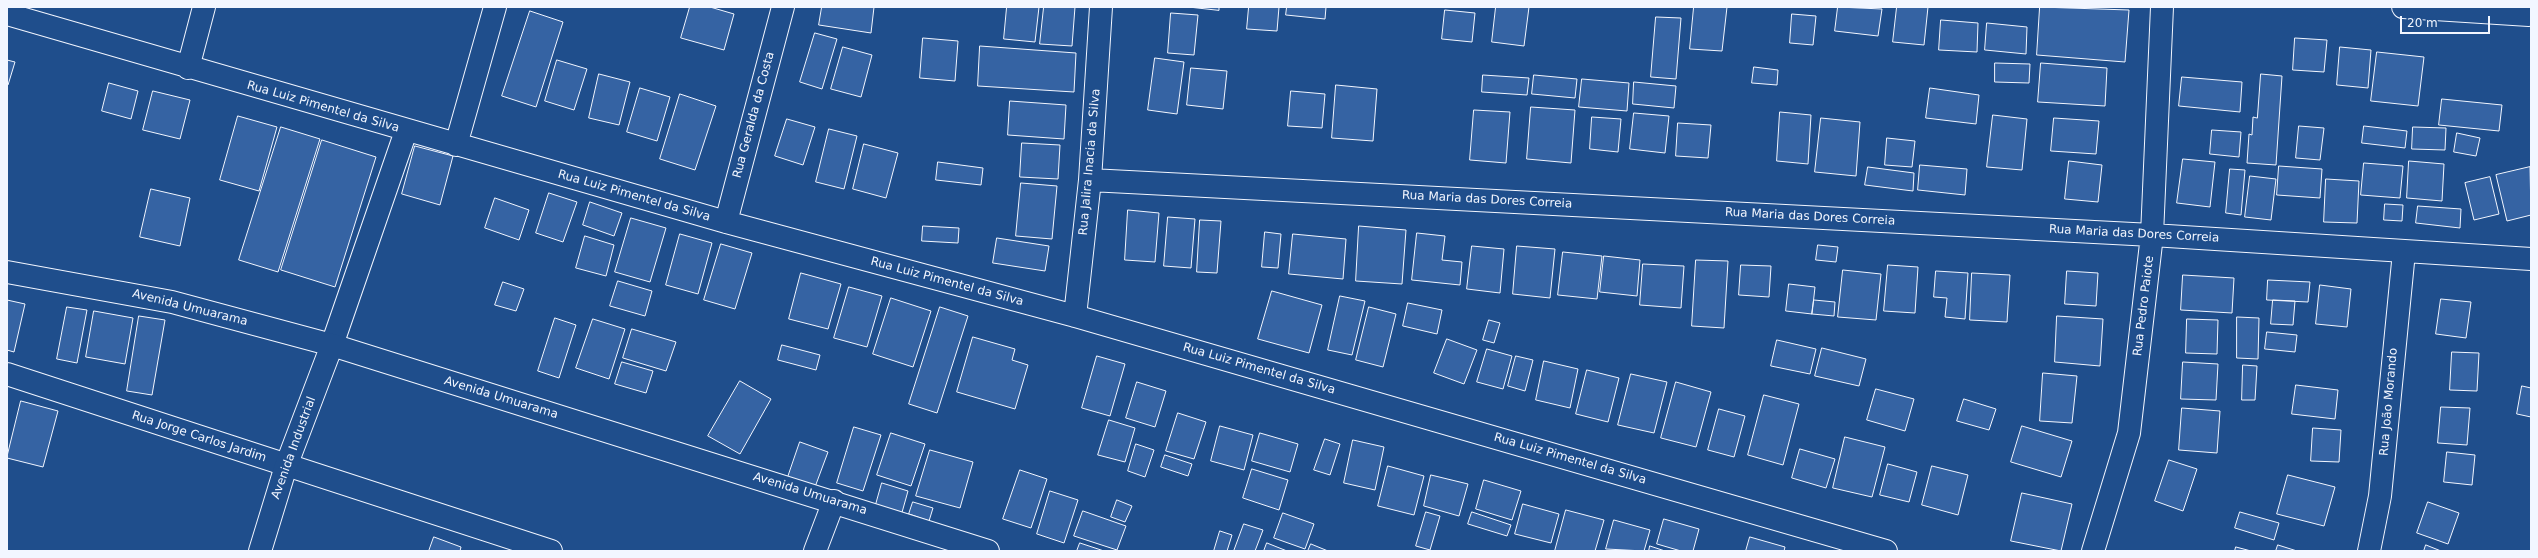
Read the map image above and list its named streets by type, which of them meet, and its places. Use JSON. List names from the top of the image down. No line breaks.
{"streets":{"street":["Rua Luiz Pimentel da Silva","Rua Geralda da Costa","Rua Jalira Inacia da Silva","Rua Maria das Dores Correia","Rua Pedro Paiote","Avenida Umuarama","Rua João Morando","Rua Jorge Carlos Jardim","Avenida Industrial"]},"crossings":[["Rua Luiz Pimentel da Silva","Rua Geralda da Costa"],["Rua Luiz Pimentel da Silva","Rua Jalira Inacia da Silva"],["Rua Luiz Pimentel da Silva","Avenida Industrial"],["Rua Jalira Inacia da Silva","Rua Maria das Dores Correia"],["Rua Maria das Dores Correia","Rua Pedro Paiote"],["Rua Maria das Dores Correia","Rua João Morando"],["Avenida Umuarama","Avenida Industrial"],["Rua Jorge Carlos Jardim","Avenida Industrial"]],"scale_bar":"20 m"}
